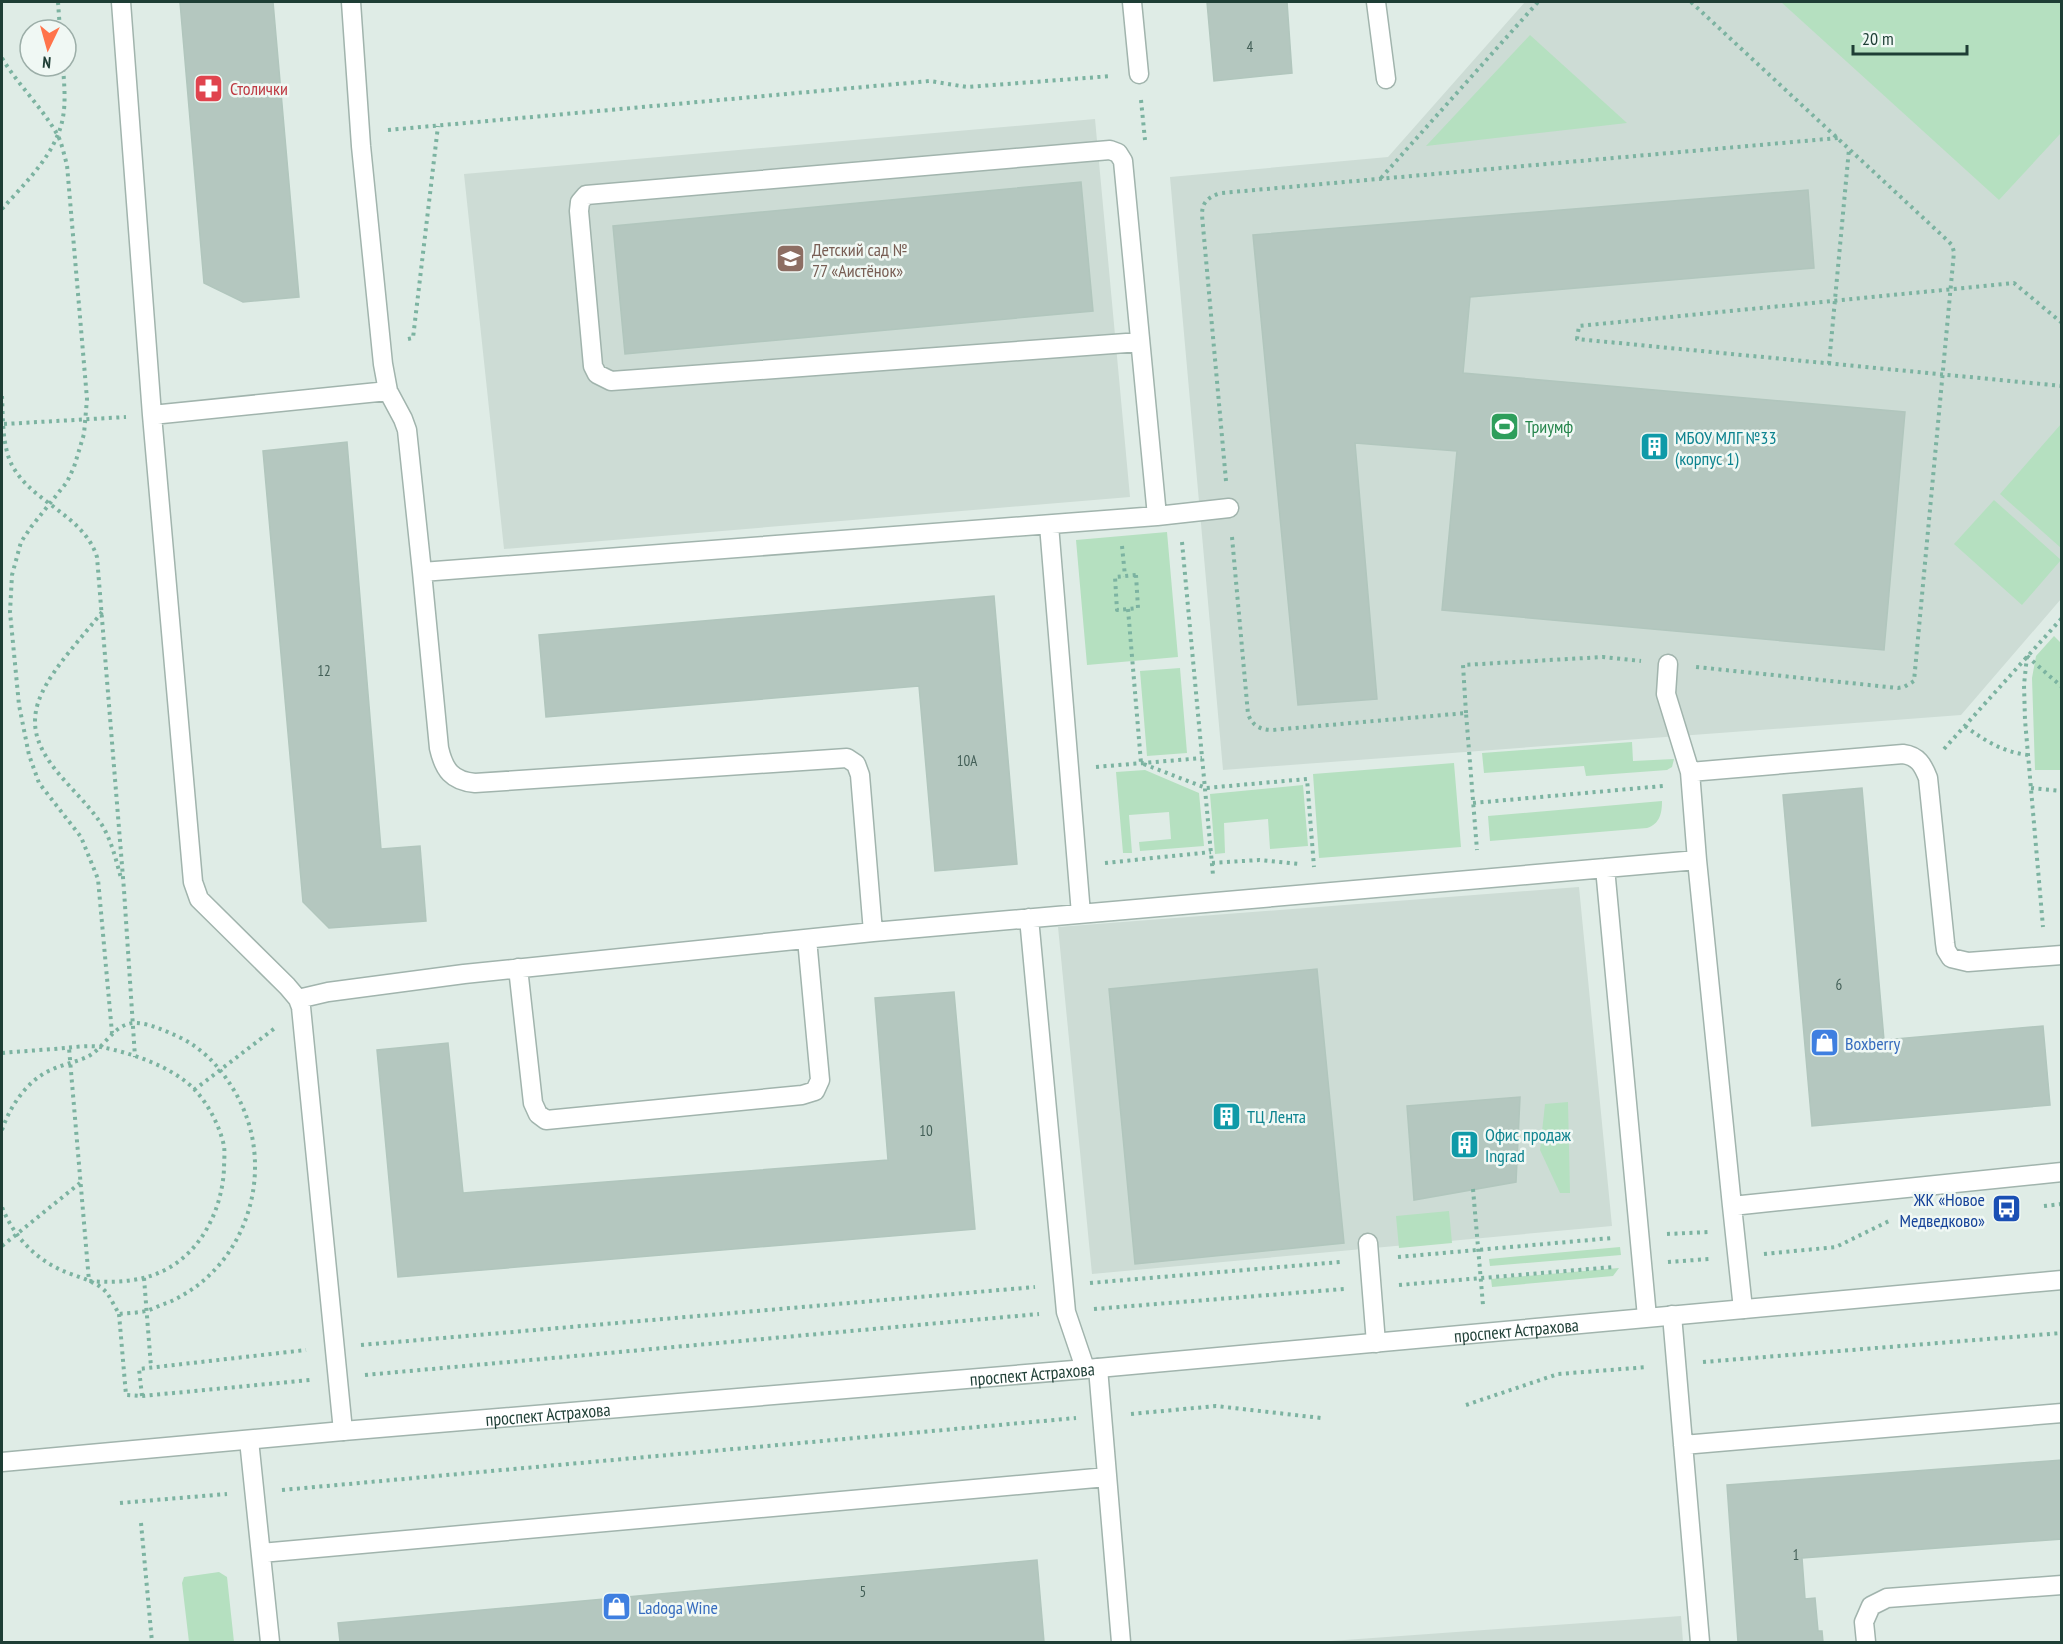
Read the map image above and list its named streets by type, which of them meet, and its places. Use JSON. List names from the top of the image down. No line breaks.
{"streets":{"street":["проспект Астрахова"]},"places":{"pharmacy":["Столички"],"school or university":["Детский сад № 77 «Аистёнок»"],"sports":["Триумф"],"building":["МБОУ МЛГ №33 (корпус 1)","ТЦ Лента","Офис продаж Ingrad"],"shop":["Boxberry","Ladoga Wine"],"bus stop":["ЖК «Новое Медведково»"]},"house_numbers":["4","12","10А","6","10","1","5"],"scale_bar":"20 m","north":"bottom"}
